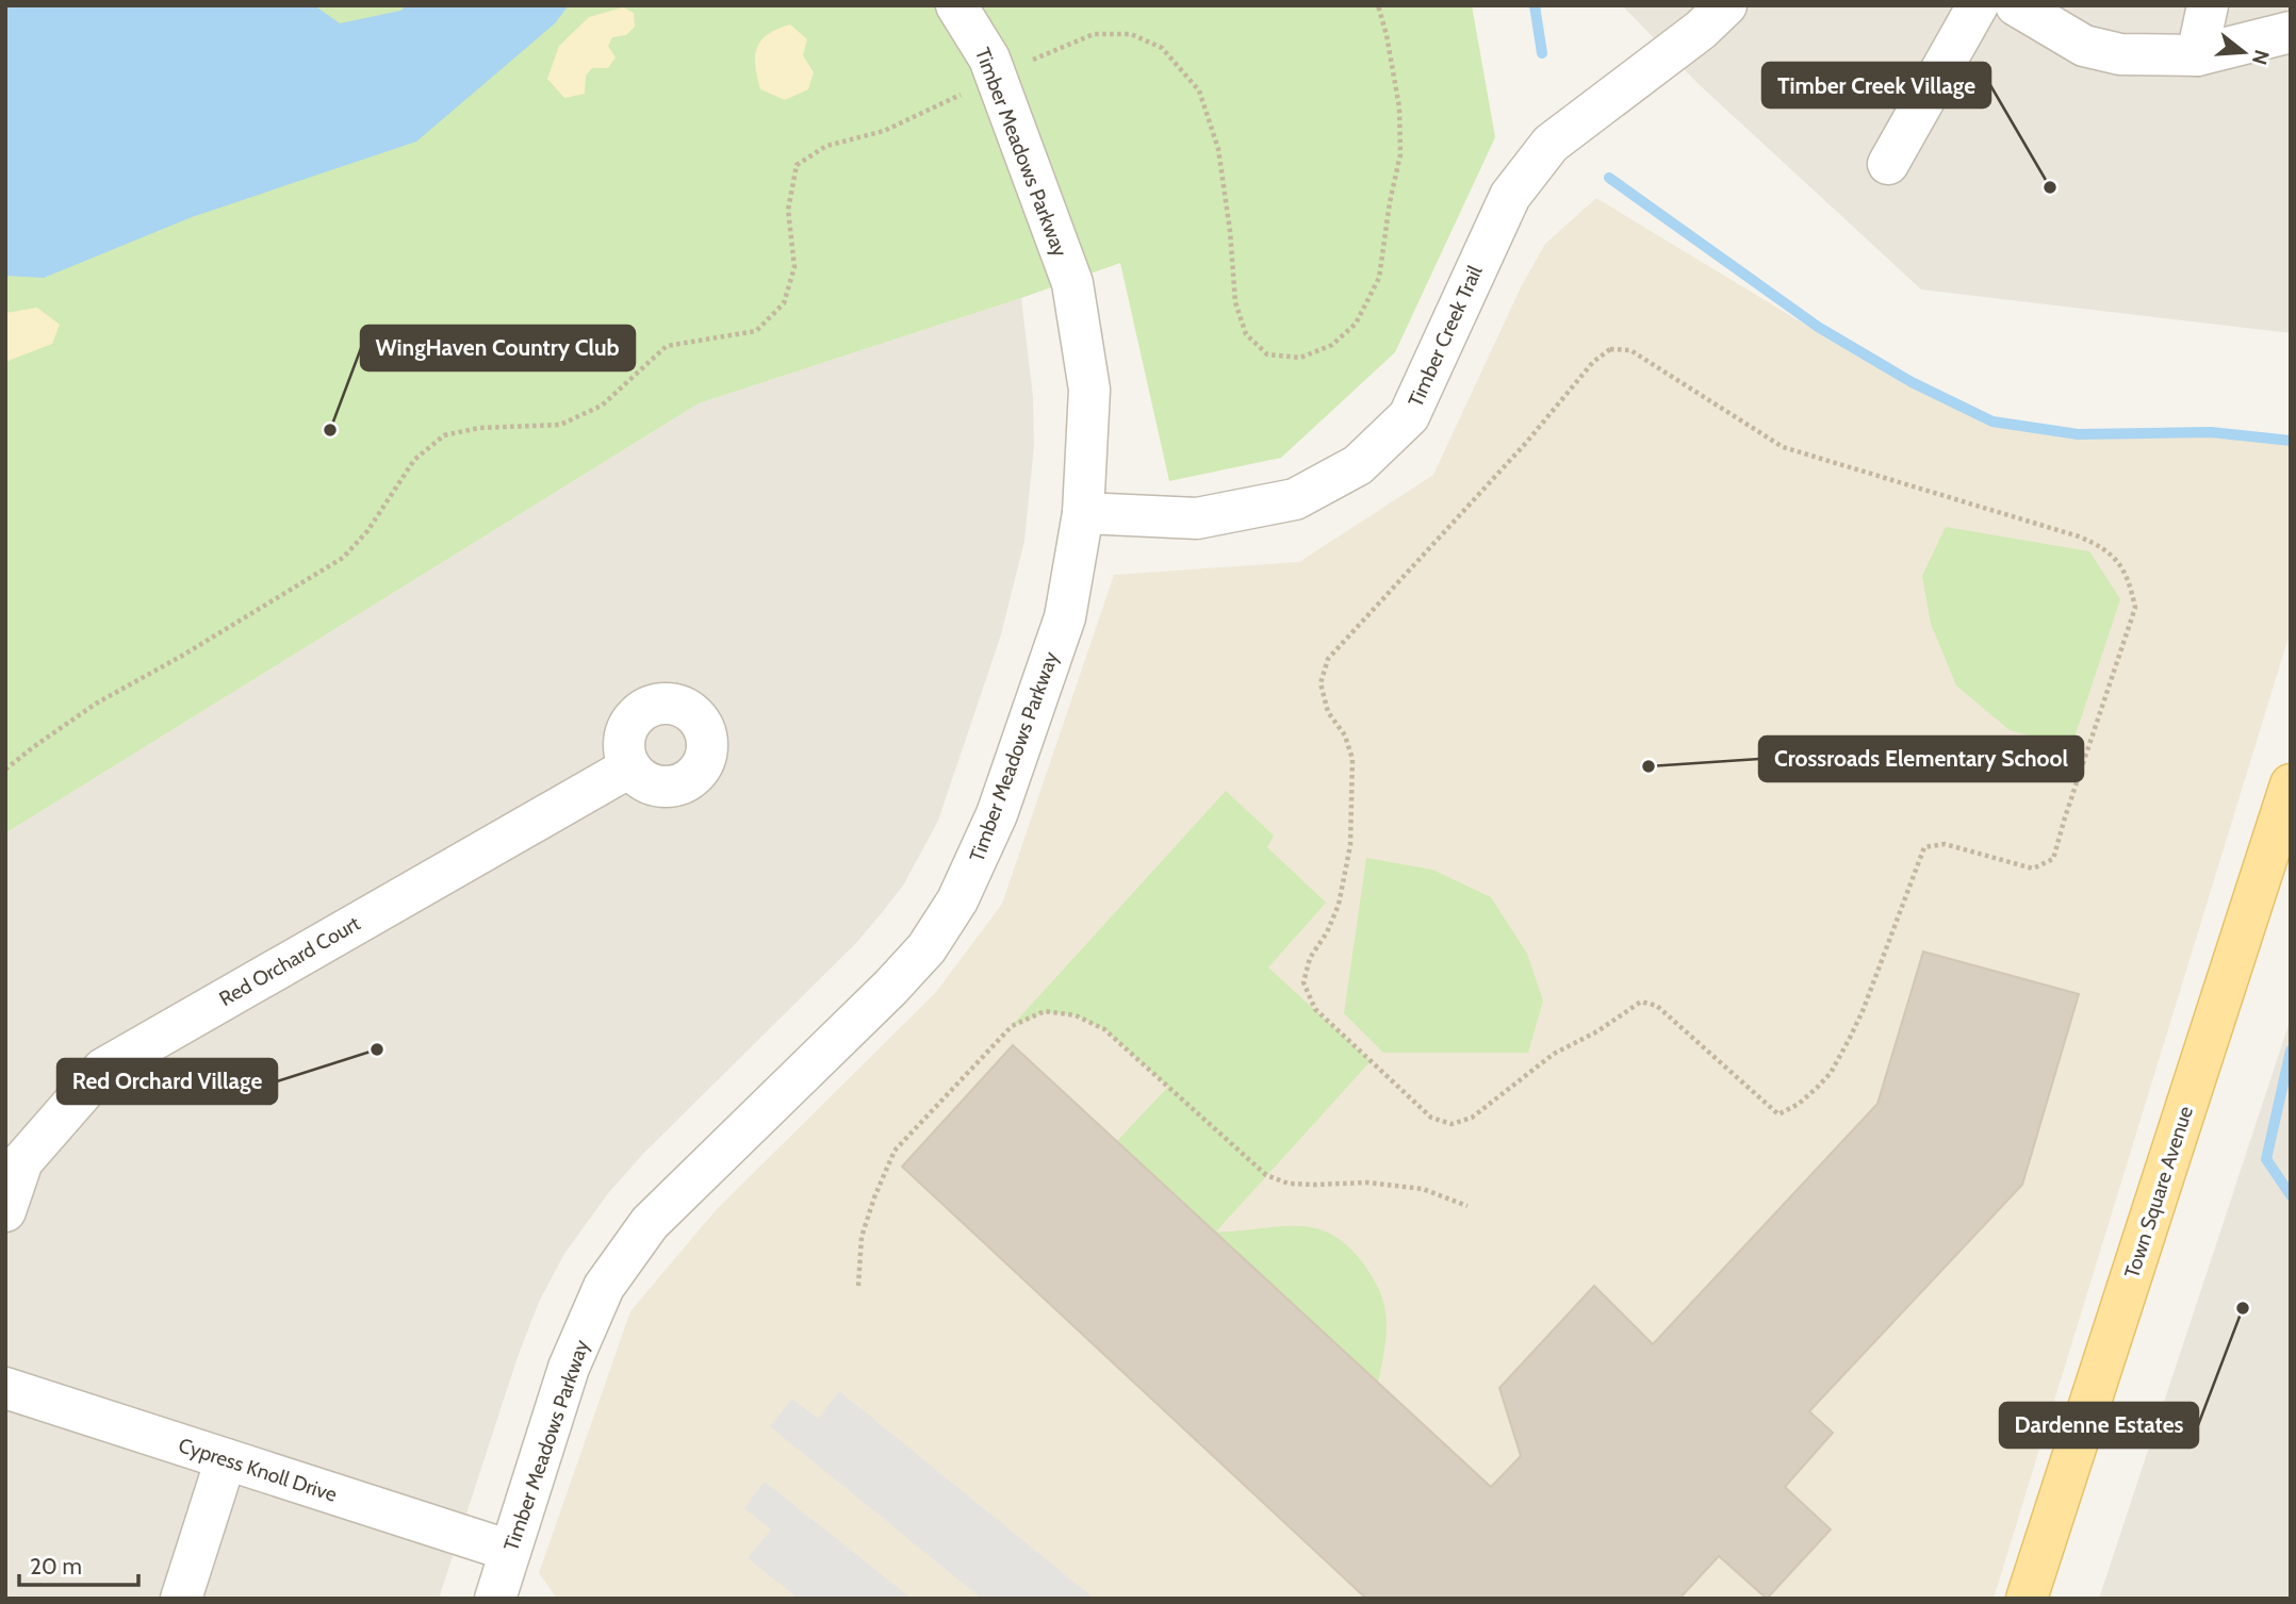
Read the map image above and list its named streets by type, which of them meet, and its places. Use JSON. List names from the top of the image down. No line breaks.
{"streets":{"main road":["Town Square Avenue"],"street":["Timber Meadows Parkway","Timber Creek Trail","Red Orchard Court","Cypress Knoll Drive"]},"crossings":[["Timber Meadows Parkway","Timber Creek Trail"],["Timber Meadows Parkway","Cypress Knoll Drive"]],"places":["Timber Creek Village","WingHaven Country Club","Crossroads Elementary School","Red Orchard Village","Dardenne Estates"],"scale_bar":"20 m","north":"right"}
